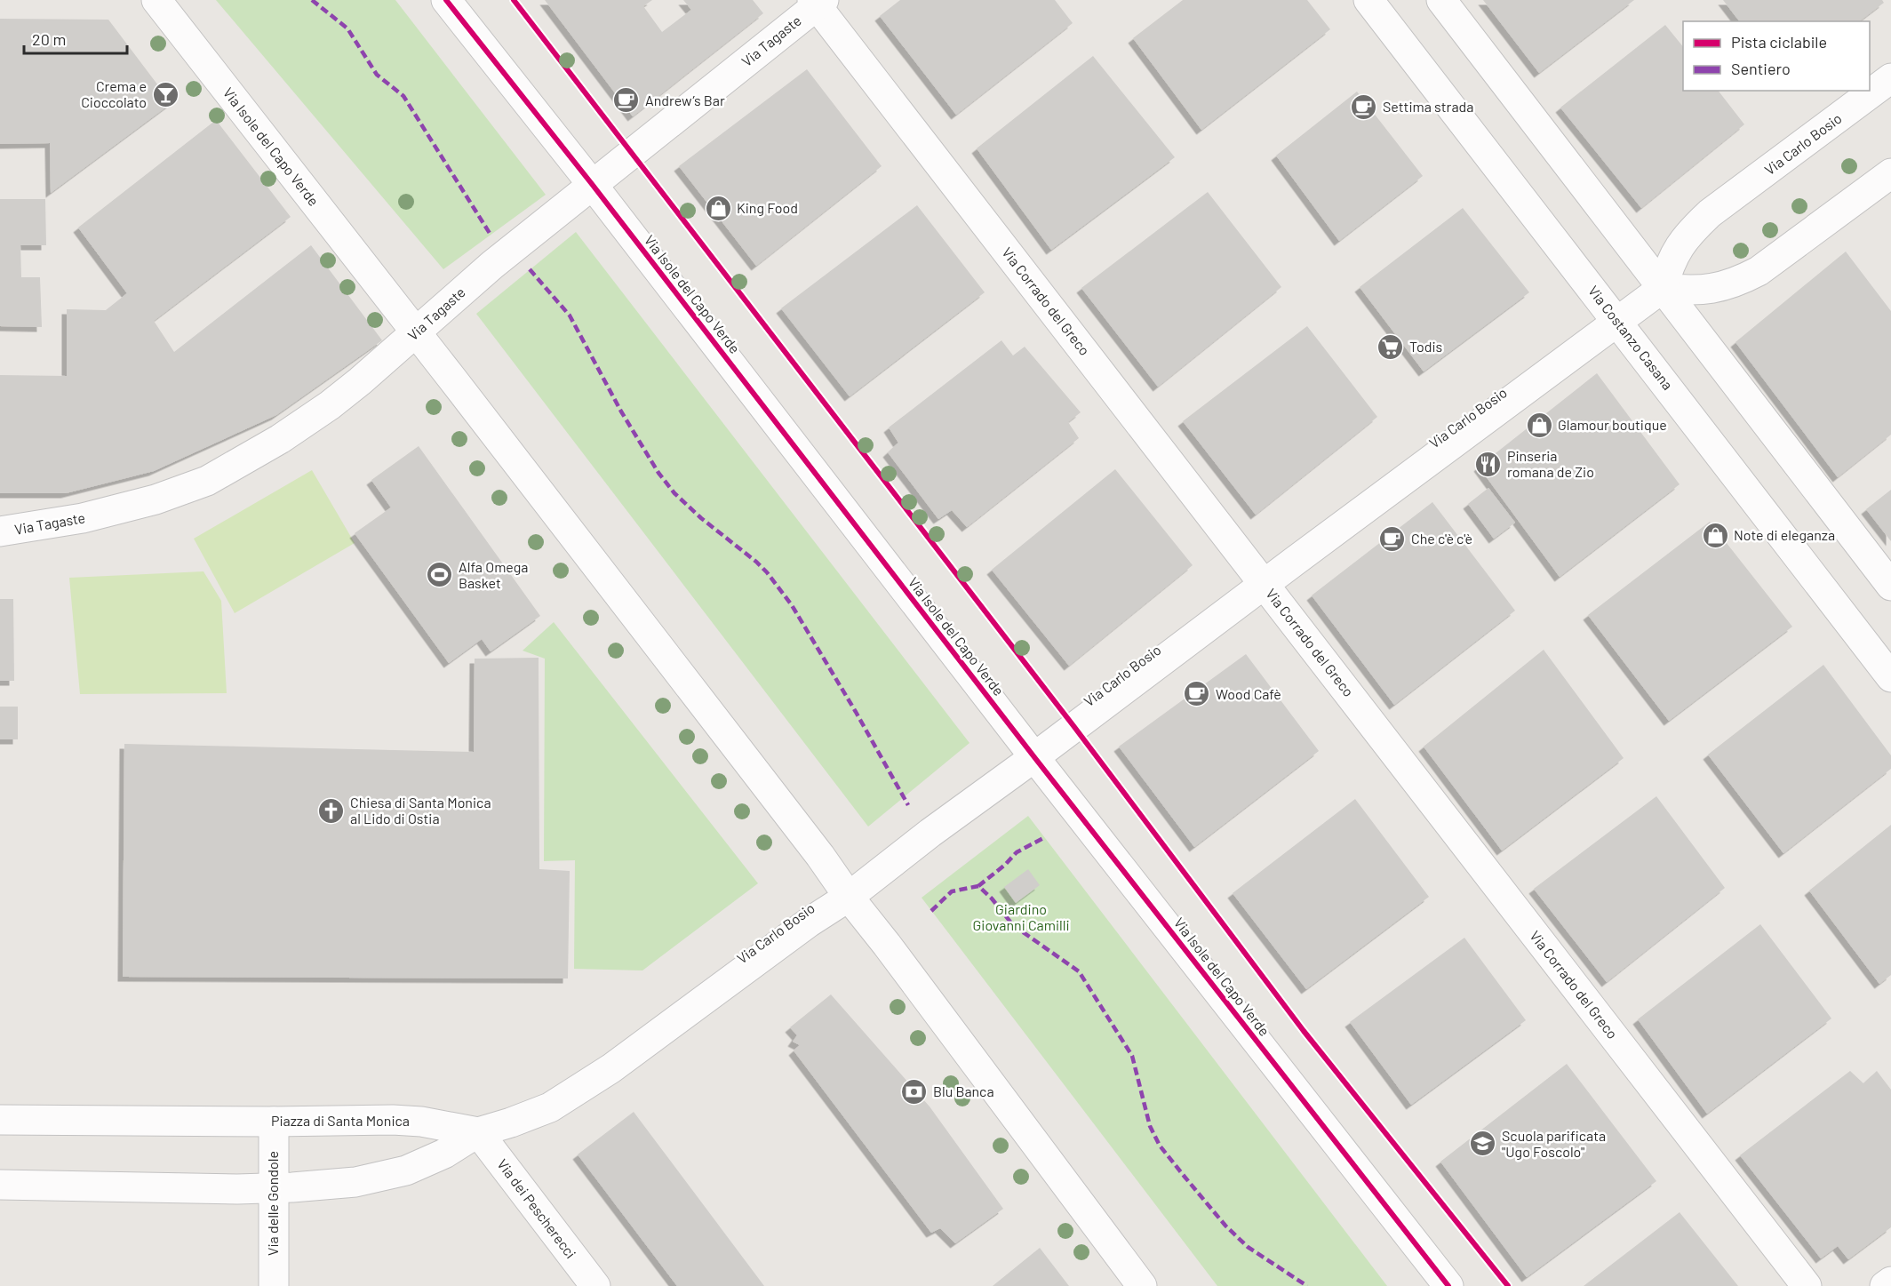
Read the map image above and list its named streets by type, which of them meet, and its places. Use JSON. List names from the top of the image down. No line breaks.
{"streets":{"street":["Via Tagaste","Via Carlo Bosio","Via Isole del Capo Verde","Via Corrado del Greco","Via Costanzo Casana","Piazza di Santa Monica","Via delle Gondole","Via dei Pescherecci"]},"crossings":[["Via Tagaste","Via Isole del Capo Verde"],["Via Tagaste","Via Corrado del Greco"],["Via Carlo Bosio","Via Isole del Capo Verde"],["Via Carlo Bosio","Via Corrado del Greco"],["Via Carlo Bosio","Via Costanzo Casana"],["Via Carlo Bosio","Piazza di Santa Monica"],["Via Carlo Bosio","Via dei Pescherecci"],["Piazza di Santa Monica","Via delle Gondole"],["Piazza di Santa Monica","Via dei Pescherecci"]],"parks":["Giardino Giovanni Camilli"],"places":{"bar":["Crema e Cioccolato"],"cafe":["Andrew’s Bar","Settima strada","Che c'è c'è","Wood Cafè"],"shop":["King Food","Glamour boutique","Note di eleganza"],"supermarket":["Todis"],"restaurant":["Pinseria romana de Zio"],"sports":["Alfa Omega Basket"],"church":["Chiesa di Santa Monica al Lido di Ostia"],"bank":["Blu Banca"],"school or university":["Scuola parificata \"Ugo Foscolo\""]},"legend":["Pista ciclabile","Sentiero"],"scale_bar":"20 m"}
